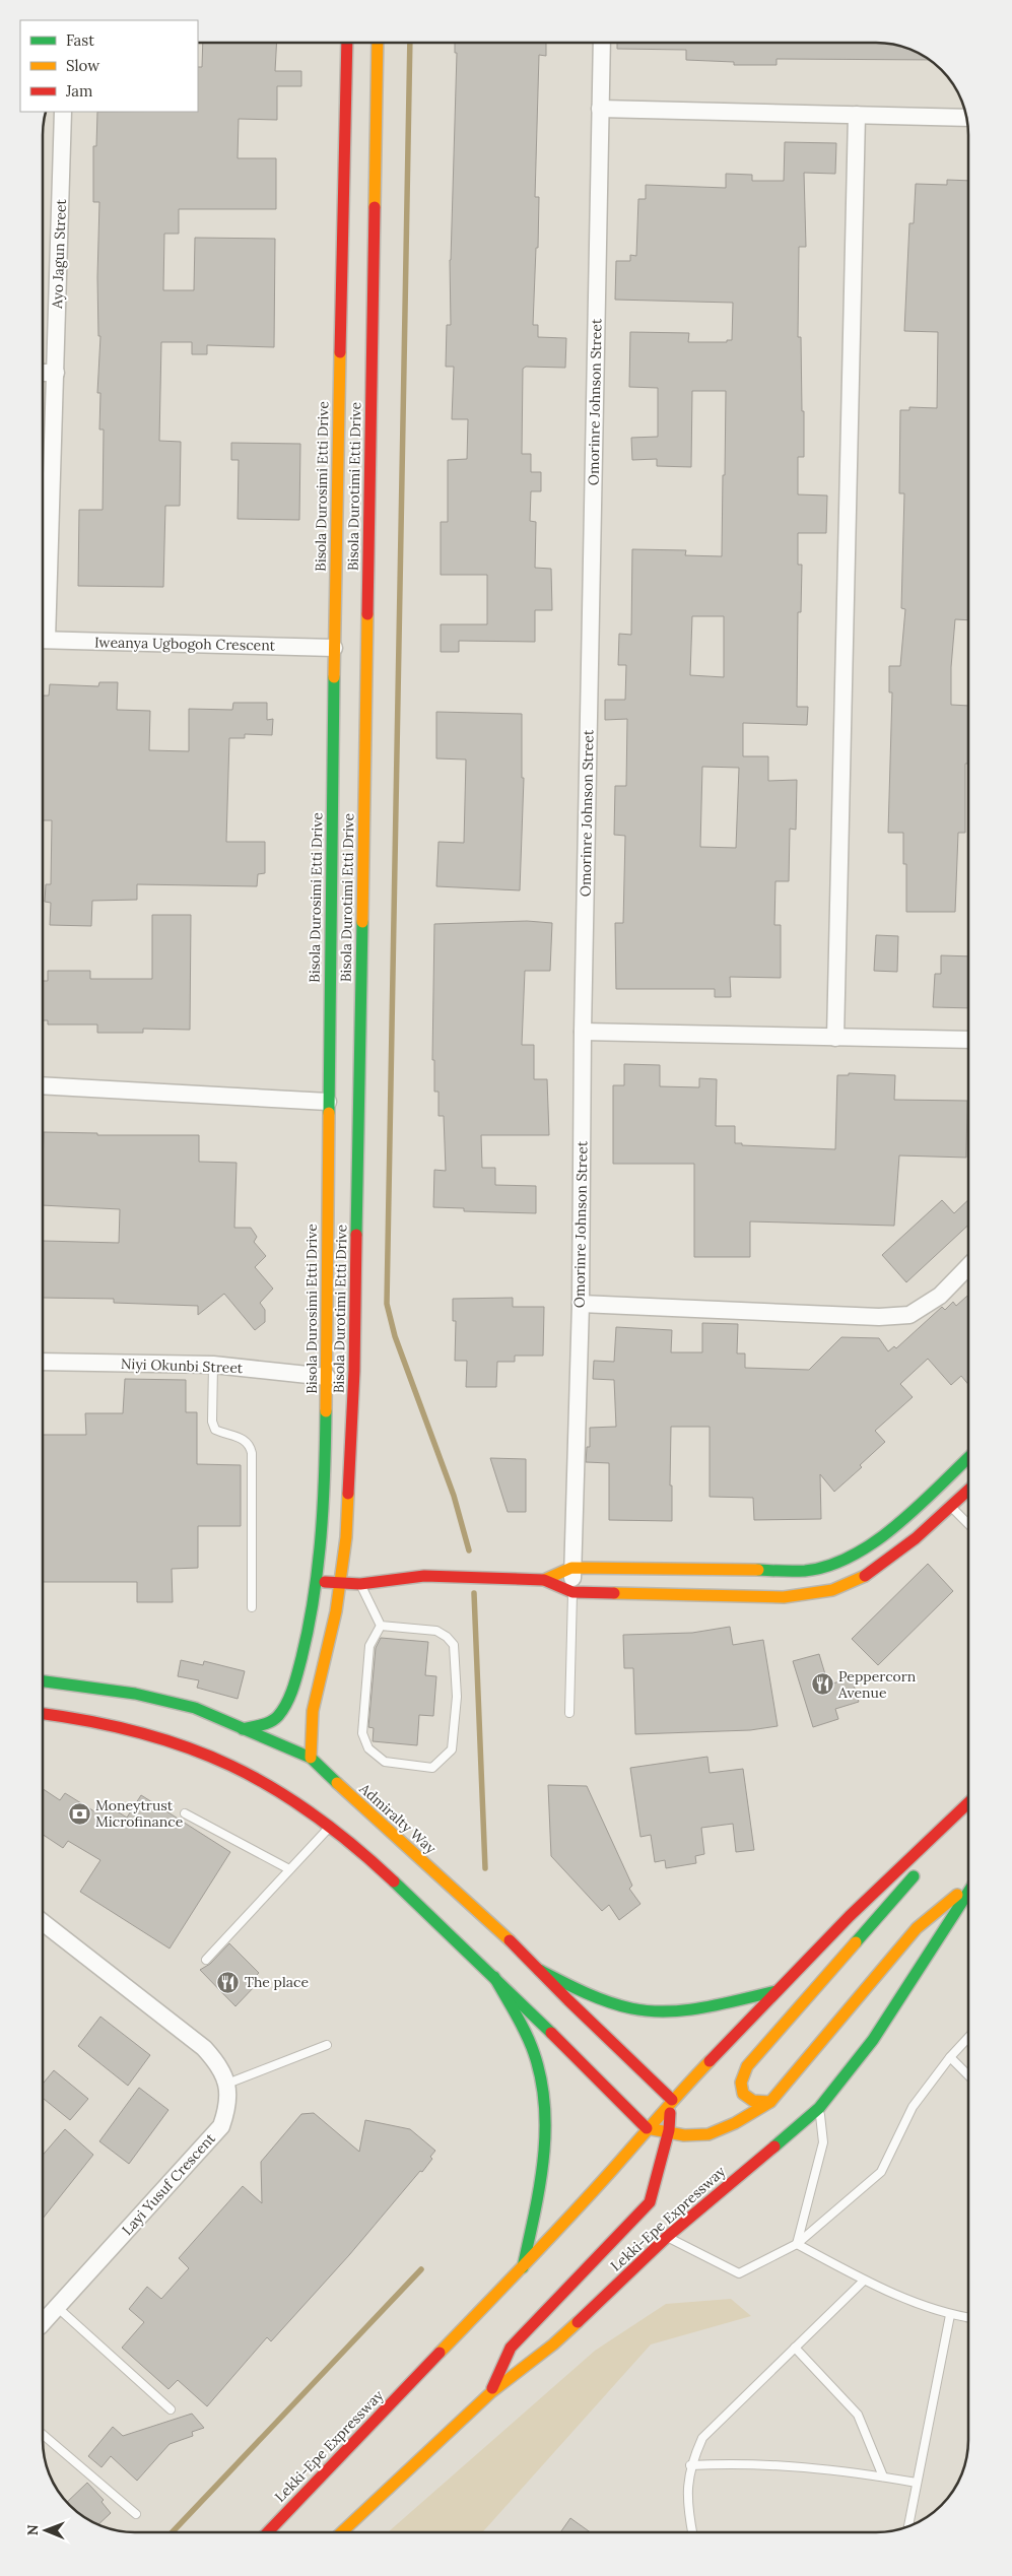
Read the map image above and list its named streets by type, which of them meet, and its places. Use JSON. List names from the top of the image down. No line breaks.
{"streets":{"main road":["Bisola Durosimi Etti Drive","Bisola Durotimi Etti Drive","Admiralty Way","Lekki-Epe Expressway"],"street":["Ayo Jagun Street","Omorinre Johnson Street","Iweanya Ugbogoh Crescent","Niyi Okunbi Street","Layi Yusuf Crescent"]},"crossings":[["Bisola Durosimi Etti Drive","Iweanya Ugbogoh Crescent"],["Bisola Durosimi Etti Drive","Niyi Okunbi Street"],["Bisola Durosimi Etti Drive","Admiralty Way"],["Bisola Durotimi Etti Drive","Admiralty Way"],["Admiralty Way","Lekki-Epe Expressway"]],"places":{"restaurant":["Peppercorn Avenue","The place"],"bank":["Moneytrust Microfinance"]},"legend":["Fast","Slow","Jam"],"north":"left"}
